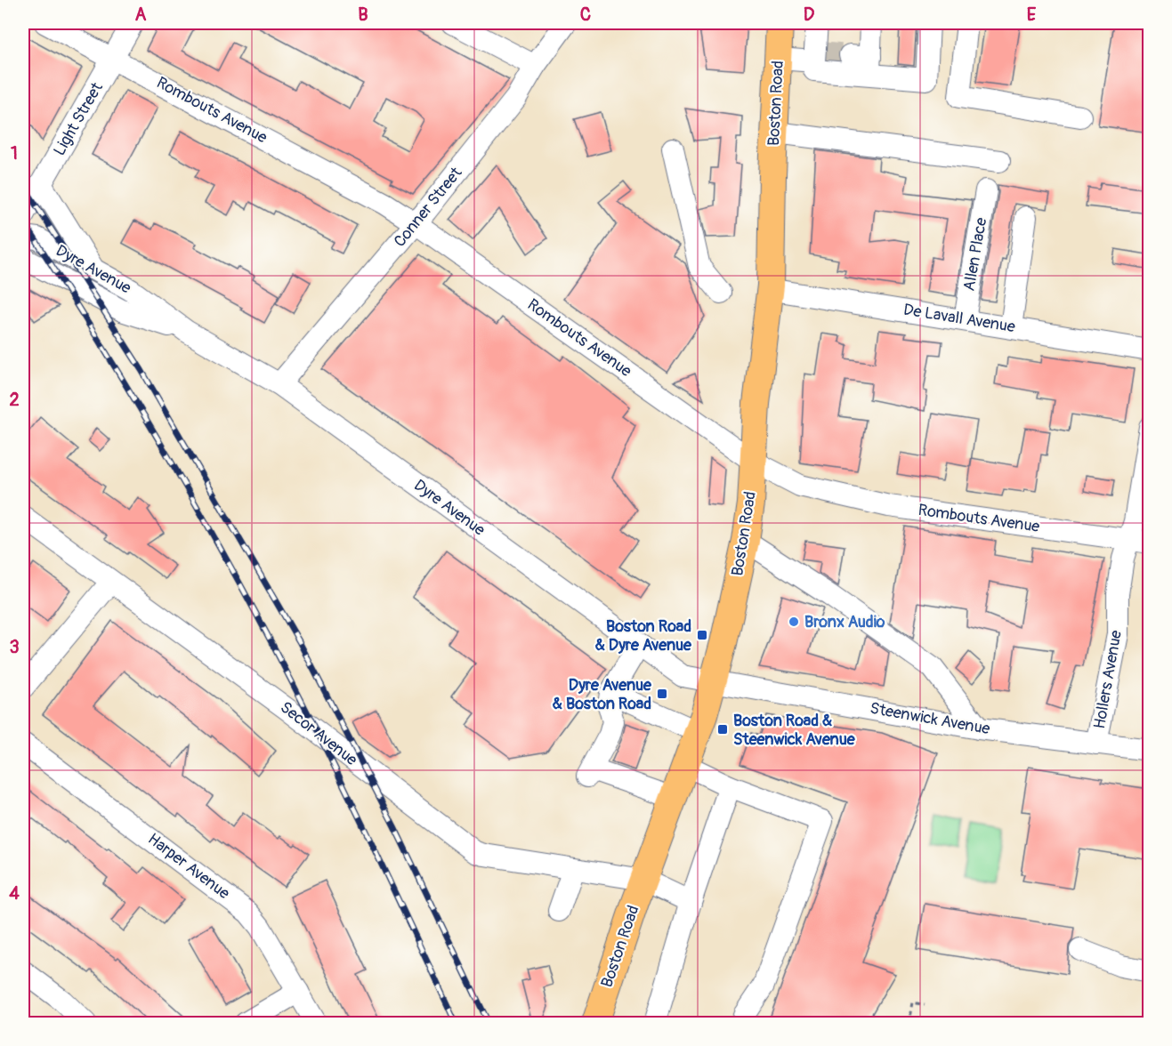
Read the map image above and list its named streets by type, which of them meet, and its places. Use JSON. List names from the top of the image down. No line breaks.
{"streets":{"main road":["Boston Road"],"street":["Rombouts Avenue","Light Street","Conner Street","Allen Place","Dyre Avenue","De Lavall Avenue","Hollers Avenue","Steenwick Avenue","Secor Avenue","Harper Avenue"]},"crossings":[["Boston Road","Rombouts Avenue"],["Boston Road","Dyre Avenue"],["Boston Road","De Lavall Avenue"],["Boston Road","Steenwick Avenue"],["Boston Road","Secor Avenue"],["Rombouts Avenue","Light Street"],["Rombouts Avenue","Conner Street"],["Rombouts Avenue","Hollers Avenue"],["Conner Street","Dyre Avenue"],["Allen Place","De Lavall Avenue"],["Dyre Avenue","Steenwick Avenue"],["Hollers Avenue","Steenwick Avenue"]],"places":{"other":["Bronx Audio"],"transit":["Boston Road & Dyre Avenue","Dyre Avenue & Boston Road","Boston Road & Steenwick Avenue"]},"grid":{"columns":["A","B","C","D","E"],"rows":["1","2","3","4"]}}
